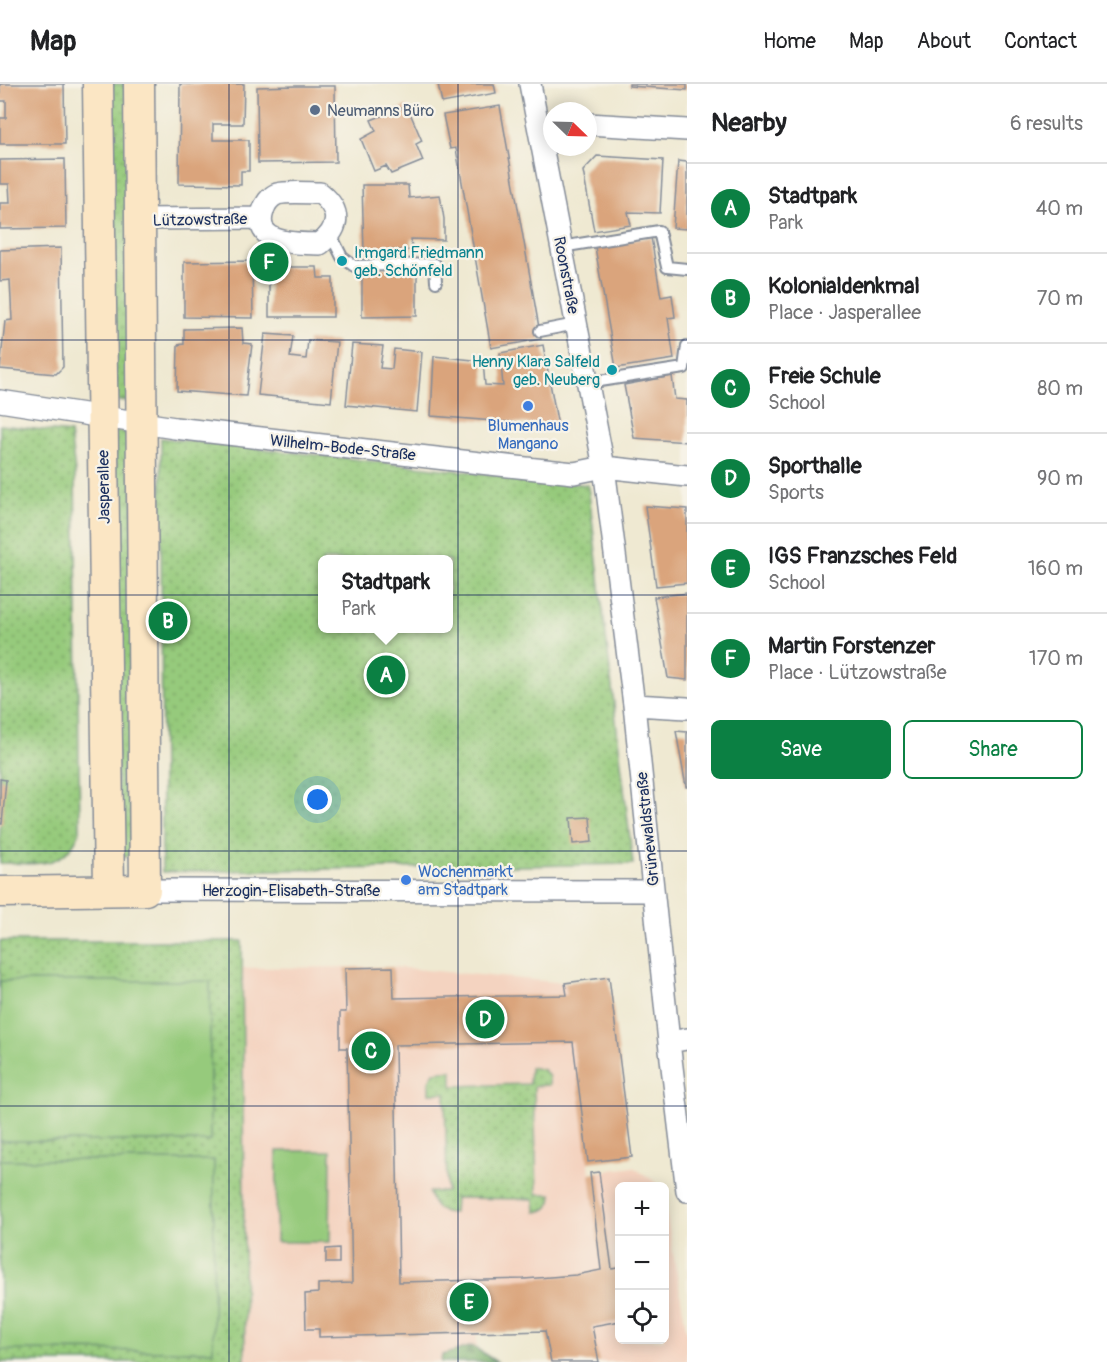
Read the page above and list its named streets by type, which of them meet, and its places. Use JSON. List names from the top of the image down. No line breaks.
{"streets":{"street":["Lützowstraße","Roonstraße","Wilhelm-Bode-Straße","Jasperallee","Grünewaldstraße","Herzogin-Elisabeth-Straße"]},"crossings":[["Roonstraße","Wilhelm-Bode-Straße"],["Roonstraße","Grünewaldstraße"],["Wilhelm-Bode-Straße","Jasperallee"],["Wilhelm-Bode-Straße","Grünewaldstraße"],["Jasperallee","Herzogin-Elisabeth-Straße"],["Grünewaldstraße","Herzogin-Elisabeth-Straße"]],"places":["Neumanns Büro","Irmgard Friedmann geb. Schönfeld","Henny Klara Salfeld geb. Neuberg","Blumenhaus Mangano","Wochenmarkt am Stadtpark"],"north":"bottom right","page":{"header":"Map","nav":["Home","Map","About","Contact"],"heading":["Nearby","6 results"],"list":[{"mark":"A","name":"Stadtpark","note":"Park","value":"40 m"},{"mark":"B","name":"Kolonialdenkmal","note":"Place · Jasperallee","value":"70 m"},{"mark":"C","name":"Freie Schule","note":"School","value":"80 m"},{"mark":"D","name":"Sporthalle","note":"Sports","value":"90 m"},{"mark":"E","name":"IGS Franzsches Feld","note":"School","value":"160 m"},{"mark":"F","name":"Martin Forstenzer","note":"Place · Lützowstraße","value":"170 m"}],"pins":["F","B","A","D","C","E"],"popup":["Stadtpark","Park"],"buttons":["Save","Share"],"map_buttons":["+","−"]}}
